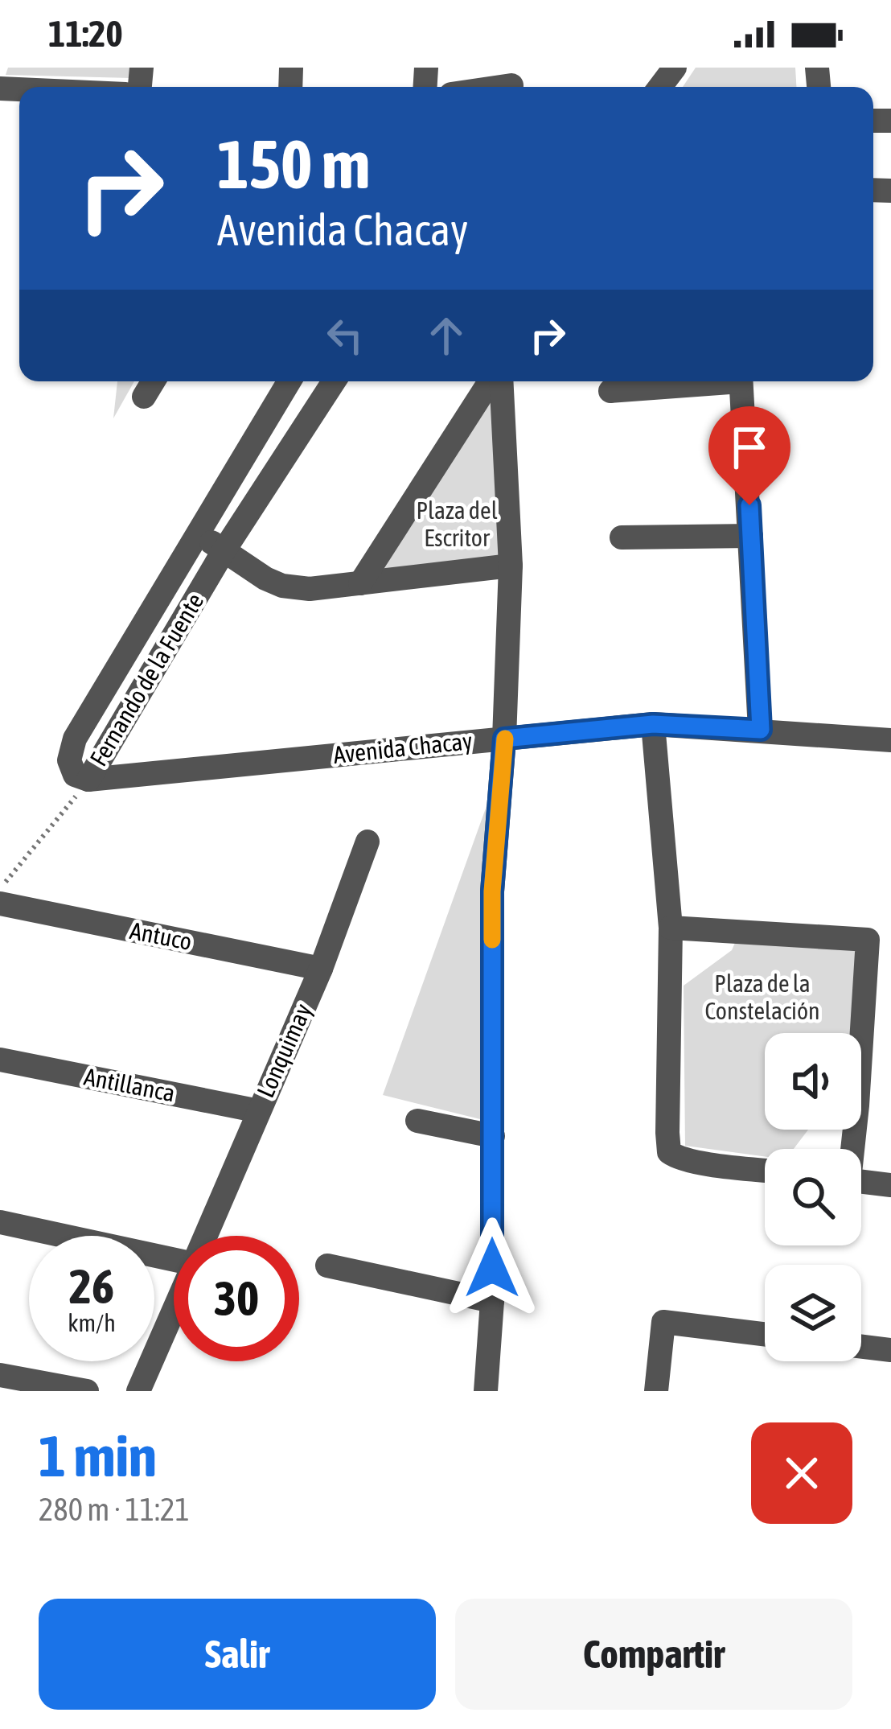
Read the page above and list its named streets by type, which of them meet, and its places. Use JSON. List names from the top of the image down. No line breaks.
{"streets":{"street":["Fernando de la Fuente","Avenida Chacay","Antuco","Lonquimay","Antillanca"]},"crossings":[["Fernando de la Fuente","Avenida Chacay"],["Antuco","Lonquimay"],["Lonquimay","Antillanca"]],"parks":["Plaza del Escritor","Plaza de la Constelación"],"page":{"status":"11:20","turn":["150 m","Avenida Chacay"],"speed":"26 km/h","limit":"30","heading":["1 min","280 m · 11:21"],"buttons":["Salir","Compartir"]}}
